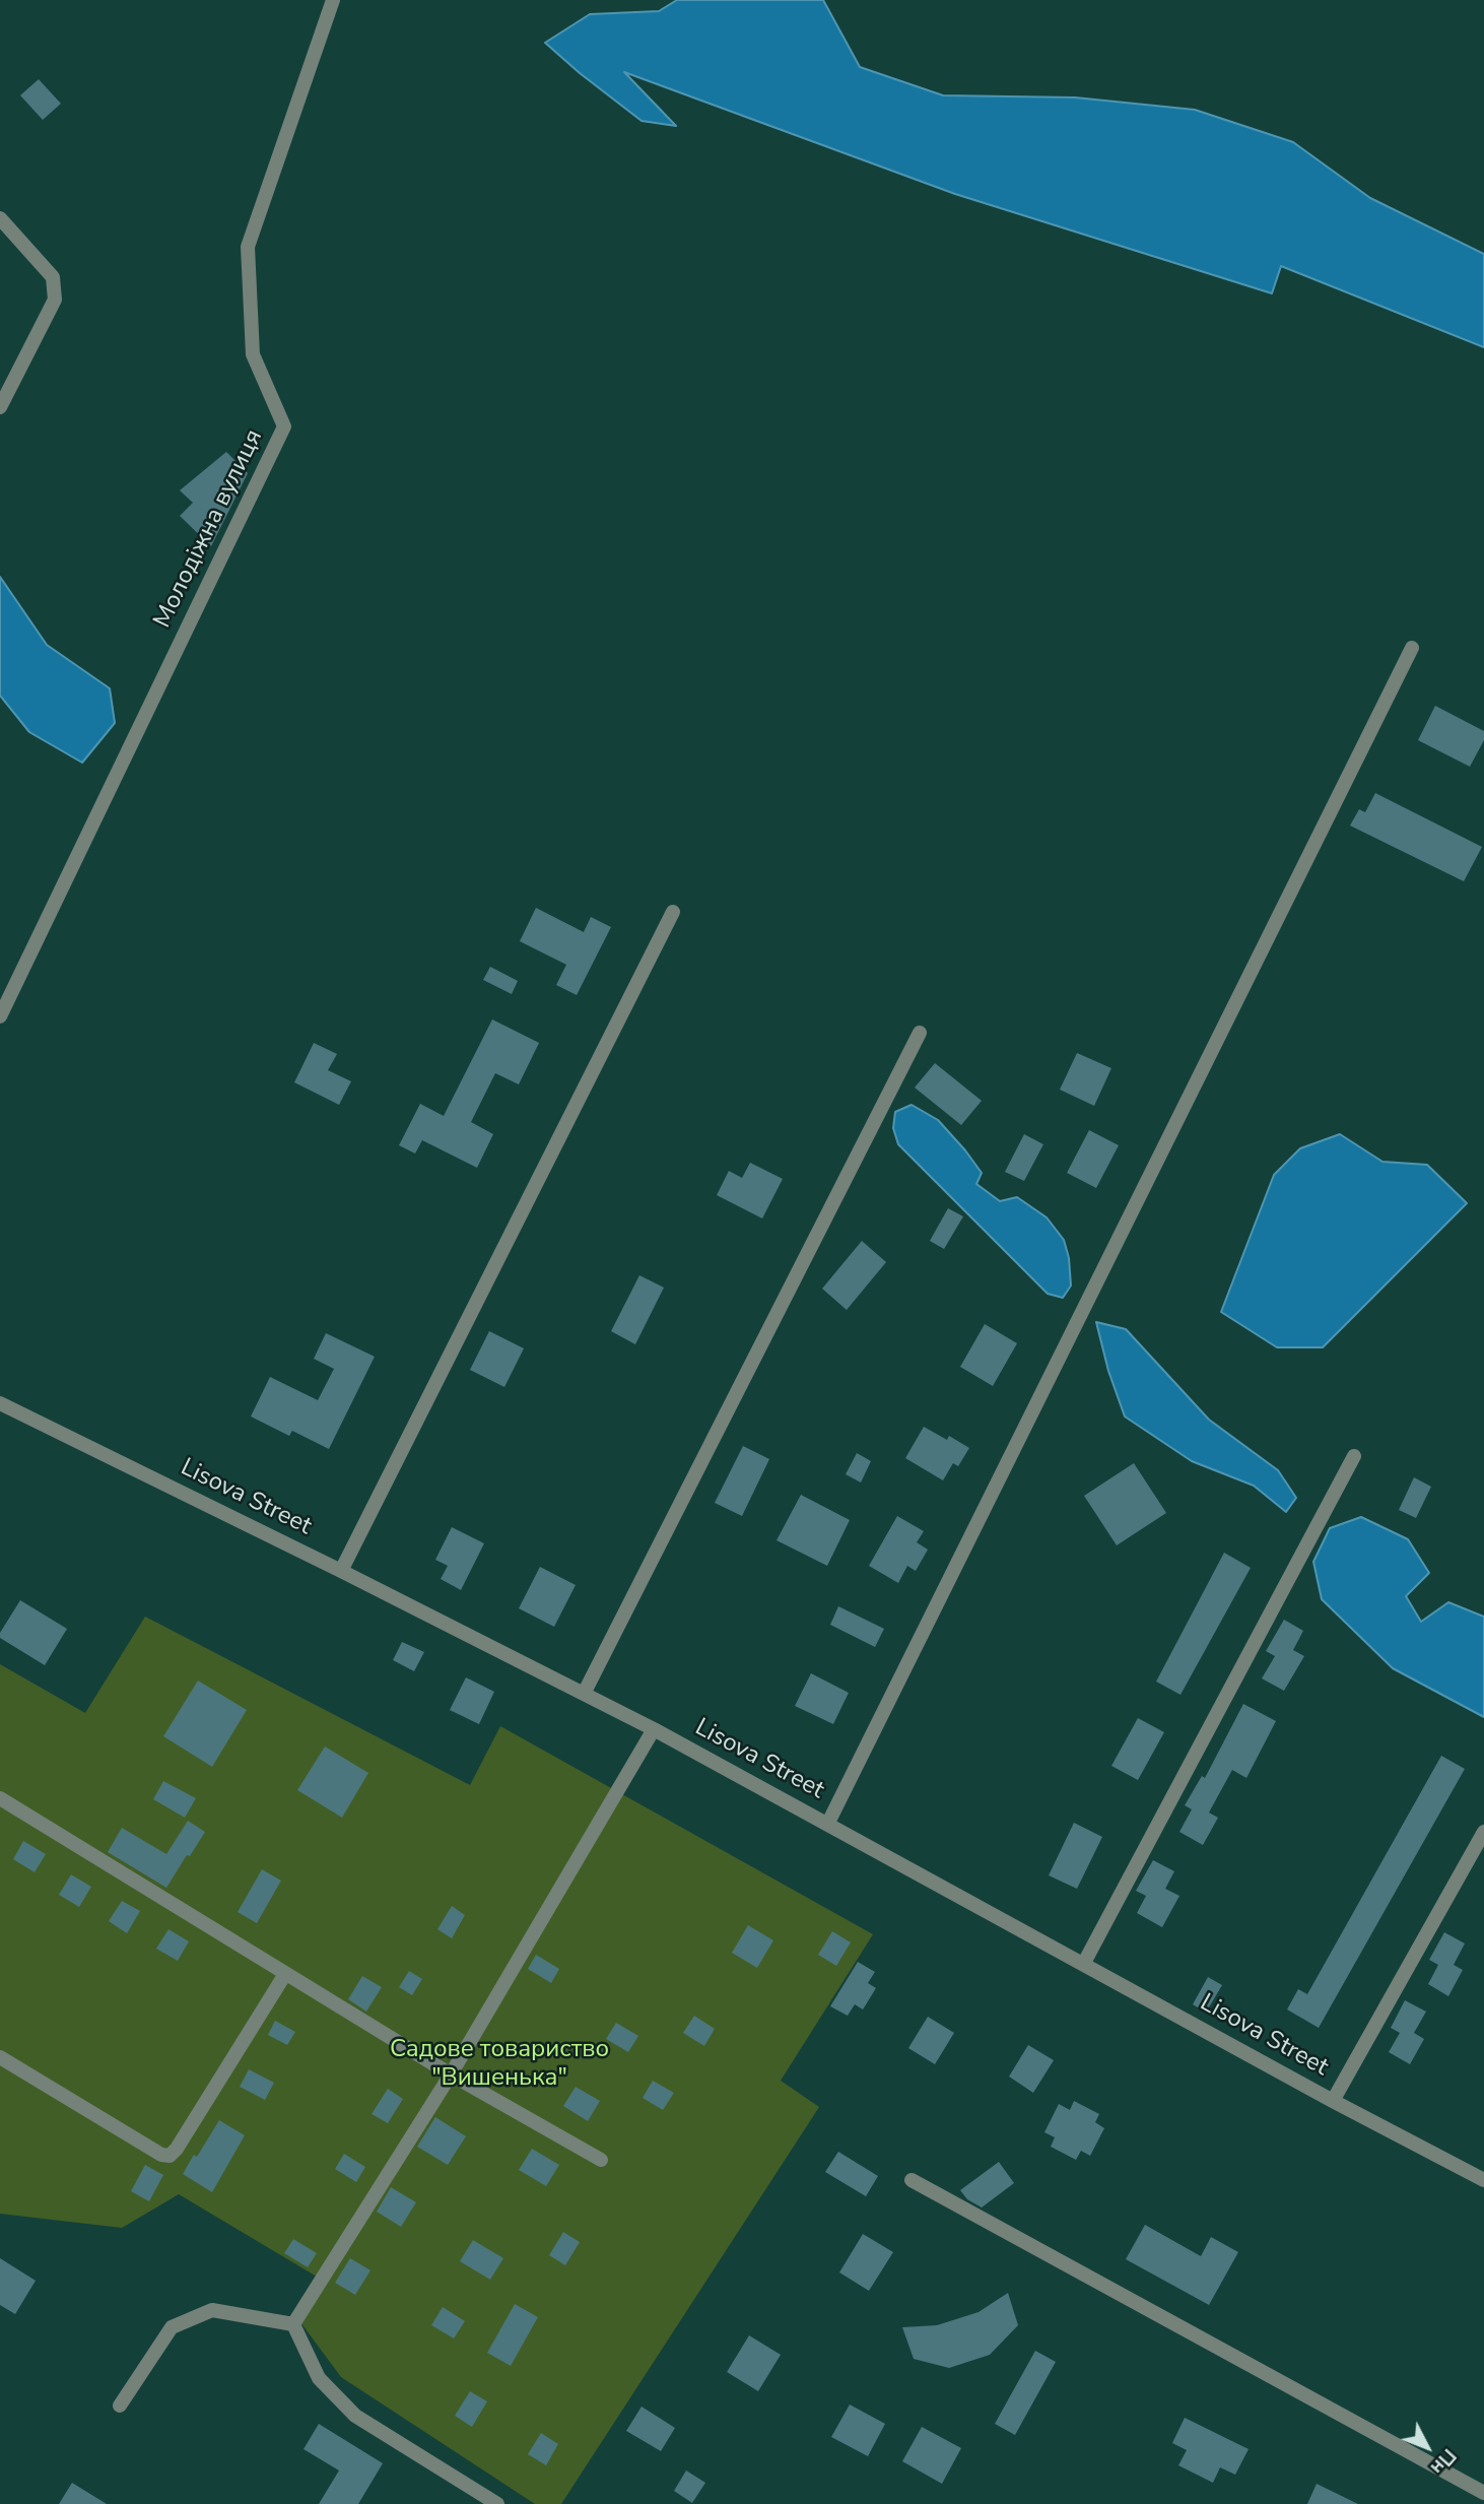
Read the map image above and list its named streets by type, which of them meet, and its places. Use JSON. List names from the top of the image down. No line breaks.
{"streets":{"street":["Молодіжна вулиця","Lisova Street"]},"parks":["Садове товариство \"Вишенька\""],"north":"bottom right"}
